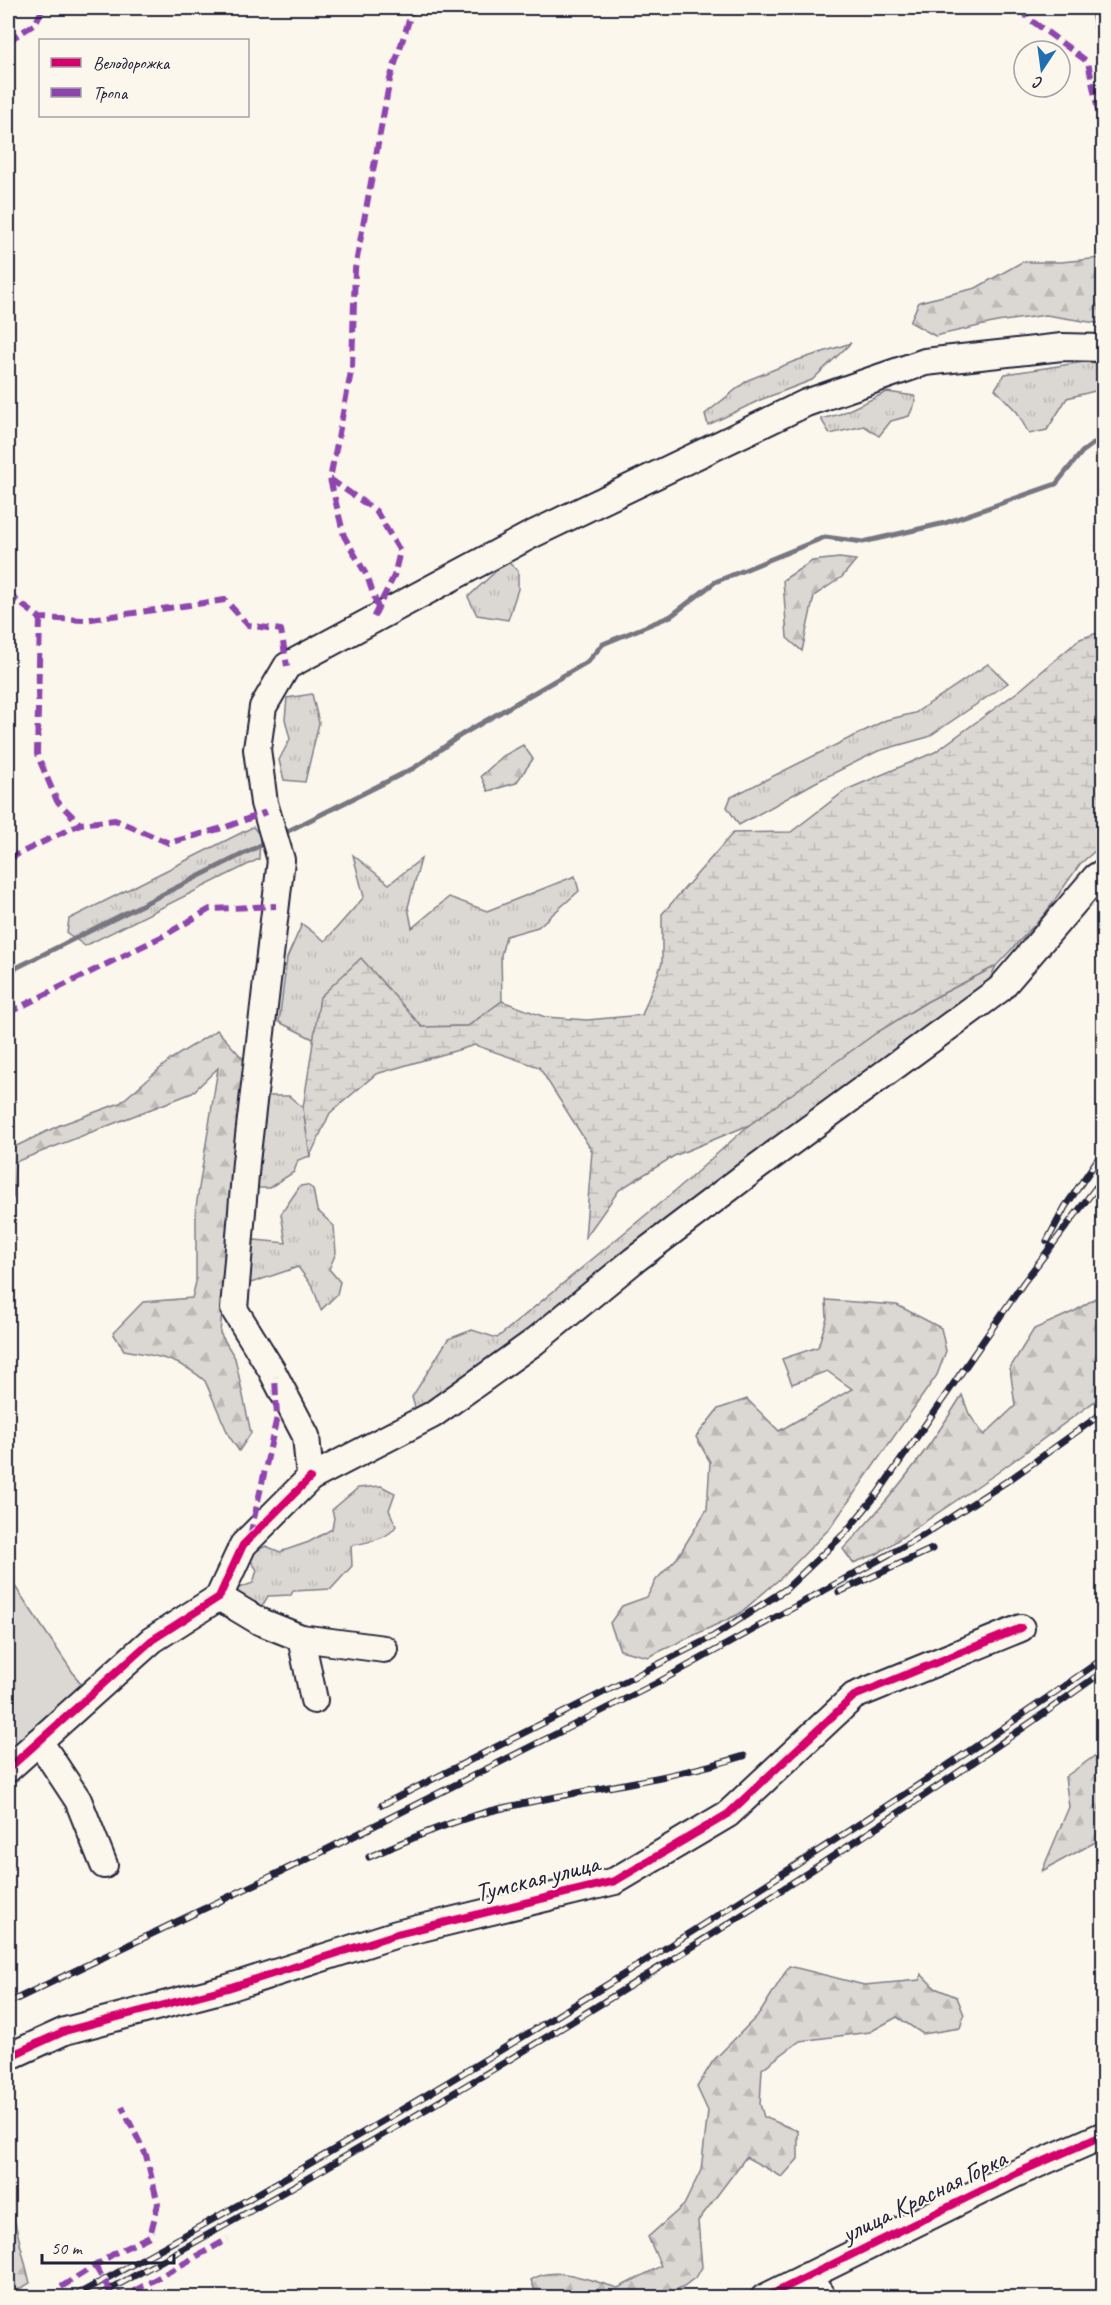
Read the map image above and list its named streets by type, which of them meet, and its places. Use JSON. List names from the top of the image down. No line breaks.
{"streets":{"street":["Тумская улица","улица Красная Горка"]},"legend":["Велодорожка","Тропа"],"scale_bar":"50 m","north":"bottom"}
